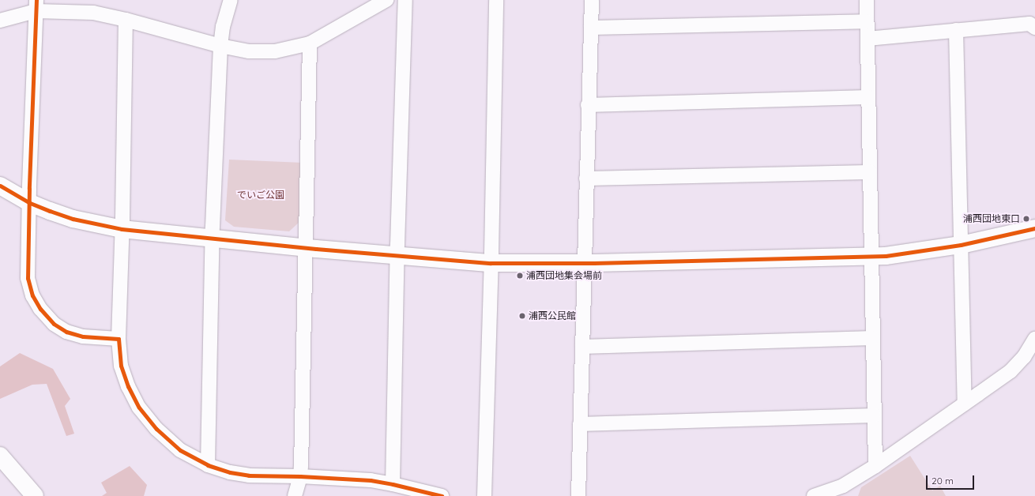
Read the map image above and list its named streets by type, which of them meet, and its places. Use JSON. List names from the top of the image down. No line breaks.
{"parks":["でいご公園"],"places":["浦西団地東口","浦西団地集会場前","浦西公民館"],"scale_bar":"20 m"}
